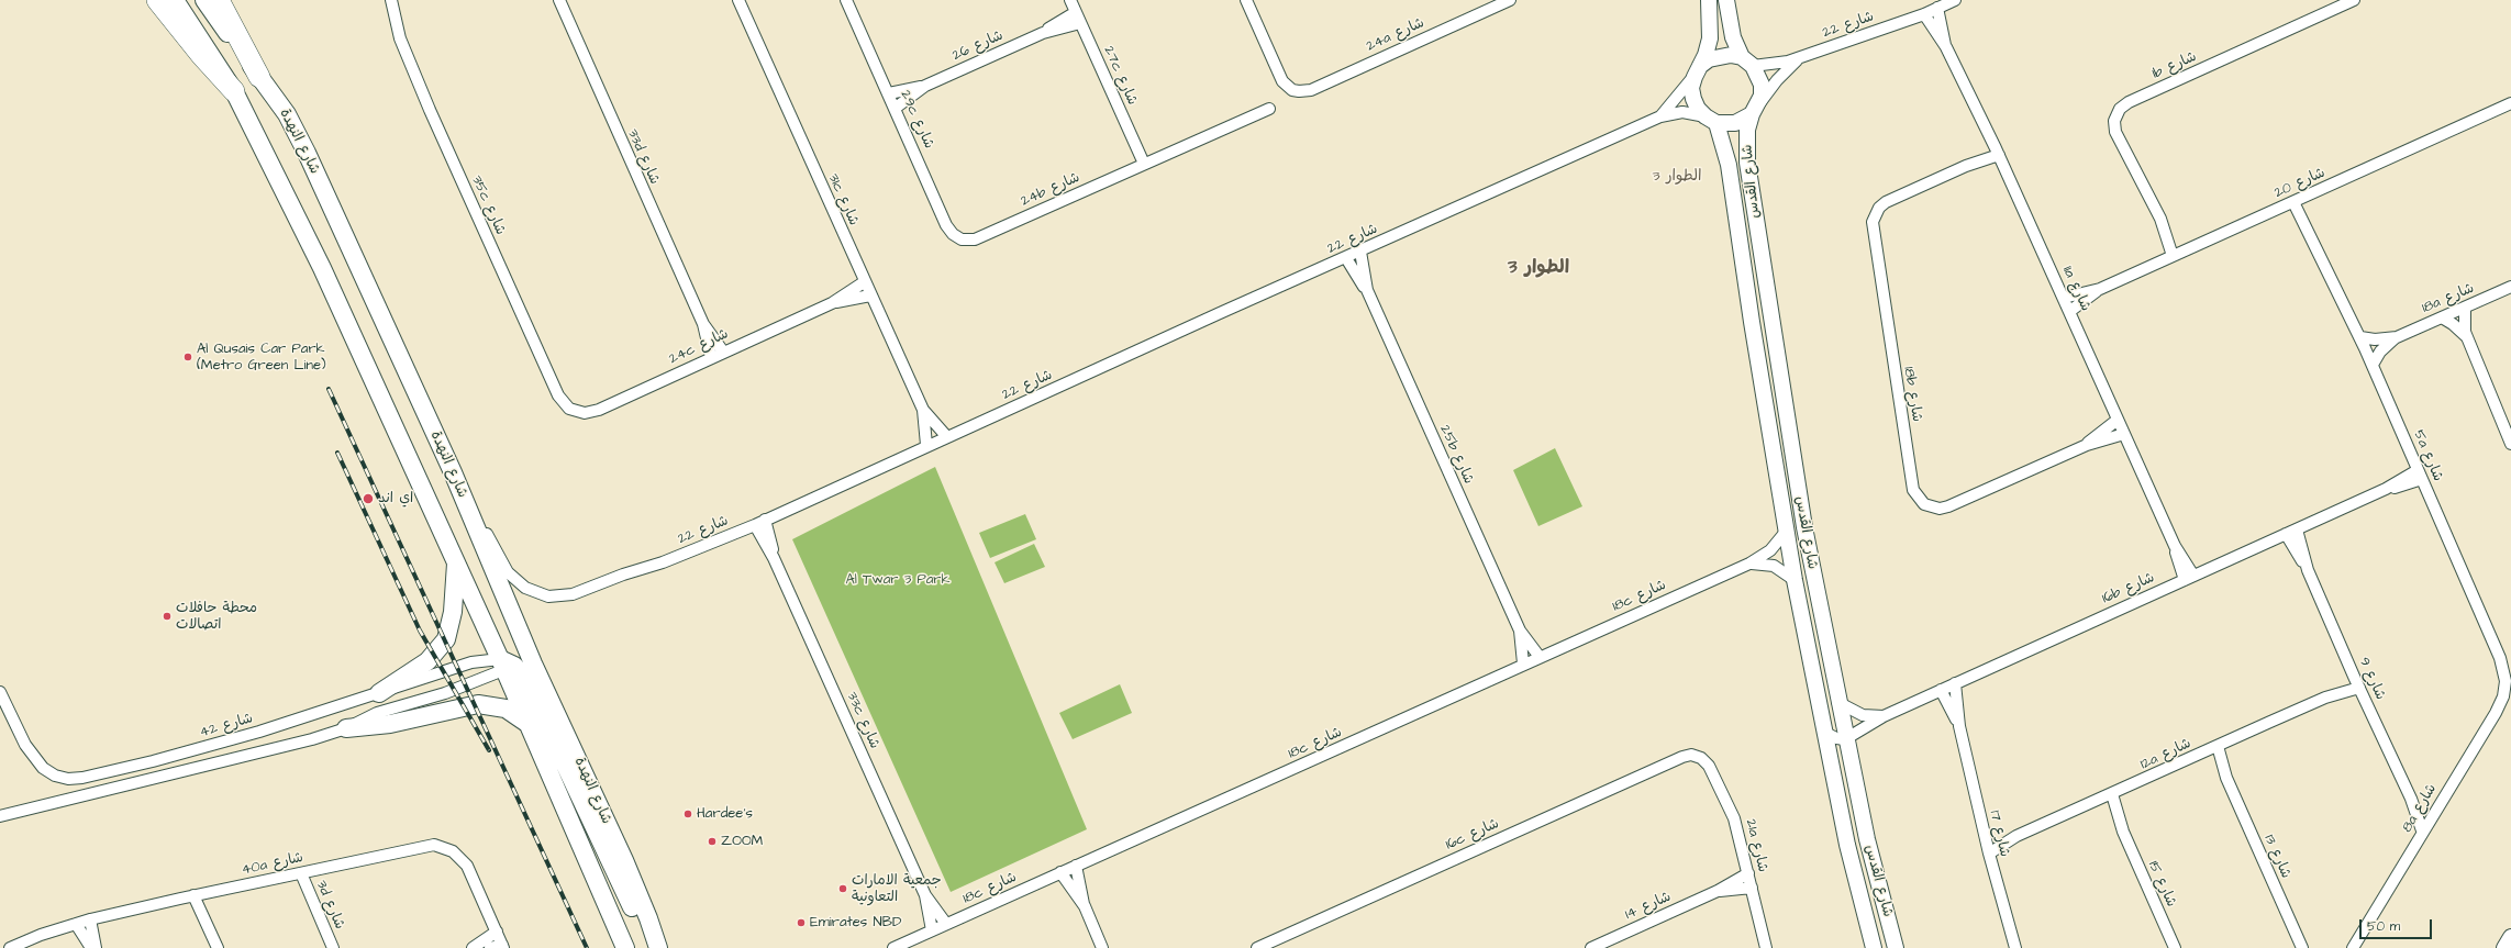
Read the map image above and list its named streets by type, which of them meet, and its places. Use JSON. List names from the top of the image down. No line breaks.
{"streets":{"main road":["شارع النهدة","شارع القدس"],"street":["شارع 22","24a شارع","شارع 26","1b شارع","27c شارع","29c شارع","33d شارع","شارع 20","24b شارع","31c شارع","35c شارع","11a شارع","18a شارع","24c شارع","18b شارع","25b شارع","5a شارع","16b شارع","18c شارع","شارع 9","33c شارع","شارع 42","12a شارع","8a شارع","شارع 17","16c شارع","21a شارع","شارع 13","40a شارع","شارع 15","3d شارع","شارع 14"]},"crossings":[["شارع 22","شارع النهدة"],["شارع 22","شارع القدس"],["شارع 22","31c شارع"],["شارع 22","11a شارع"],["شارع 22","25b شارع"],["شارع 22","33c شارع"],["شارع 26","27c شارع"],["شارع 26","29c شارع"],["1b شارع","شارع 20"],["27c شارع","24b شارع"],["29c شارع","24b شارع"],["شارع النهدة","شارع 42"],["33d شارع","24c شارع"],["شارع القدس","16b شارع"],["شارع القدس","18c شارع"],["شارع 20","11a شارع"],["شارع 20","5a شارع"],["31c شارع","24c شارع"],["35c شارع","24c شارع"],["11a شارع","18b شارع"],["11a شارع","16b شارع"],["18a شارع","5a شارع"],["25b شارع","18c شارع"],["5a شارع","16b شارع"],["5a شارع","8a شارع"],["16b شارع","شارع 9"],["16b شارع","شارع 17"],["18c شارع","33c شارع"],["شارع 9","12a شارع"],["شارع 9","8a شارع"],["12a شارع","شارع 17"],["12a شارع","شارع 13"],["12a شارع","شارع 15"],["16c شارع","21a شارع"],["21a شارع","شارع 14"],["40a شارع","3d شارع"]],"districts":["الطوار 3","الطوار 3"],"parks":["Al Twar 3 Park"],"places":["Al Qusais Car Park (Metro Green Line)","اي اند","محطة حافلات اتصالات","Hardee's","ZOOM","جمعية الامارات التعاونية","Emirates NBD"],"scale_bar":"50 m"}
